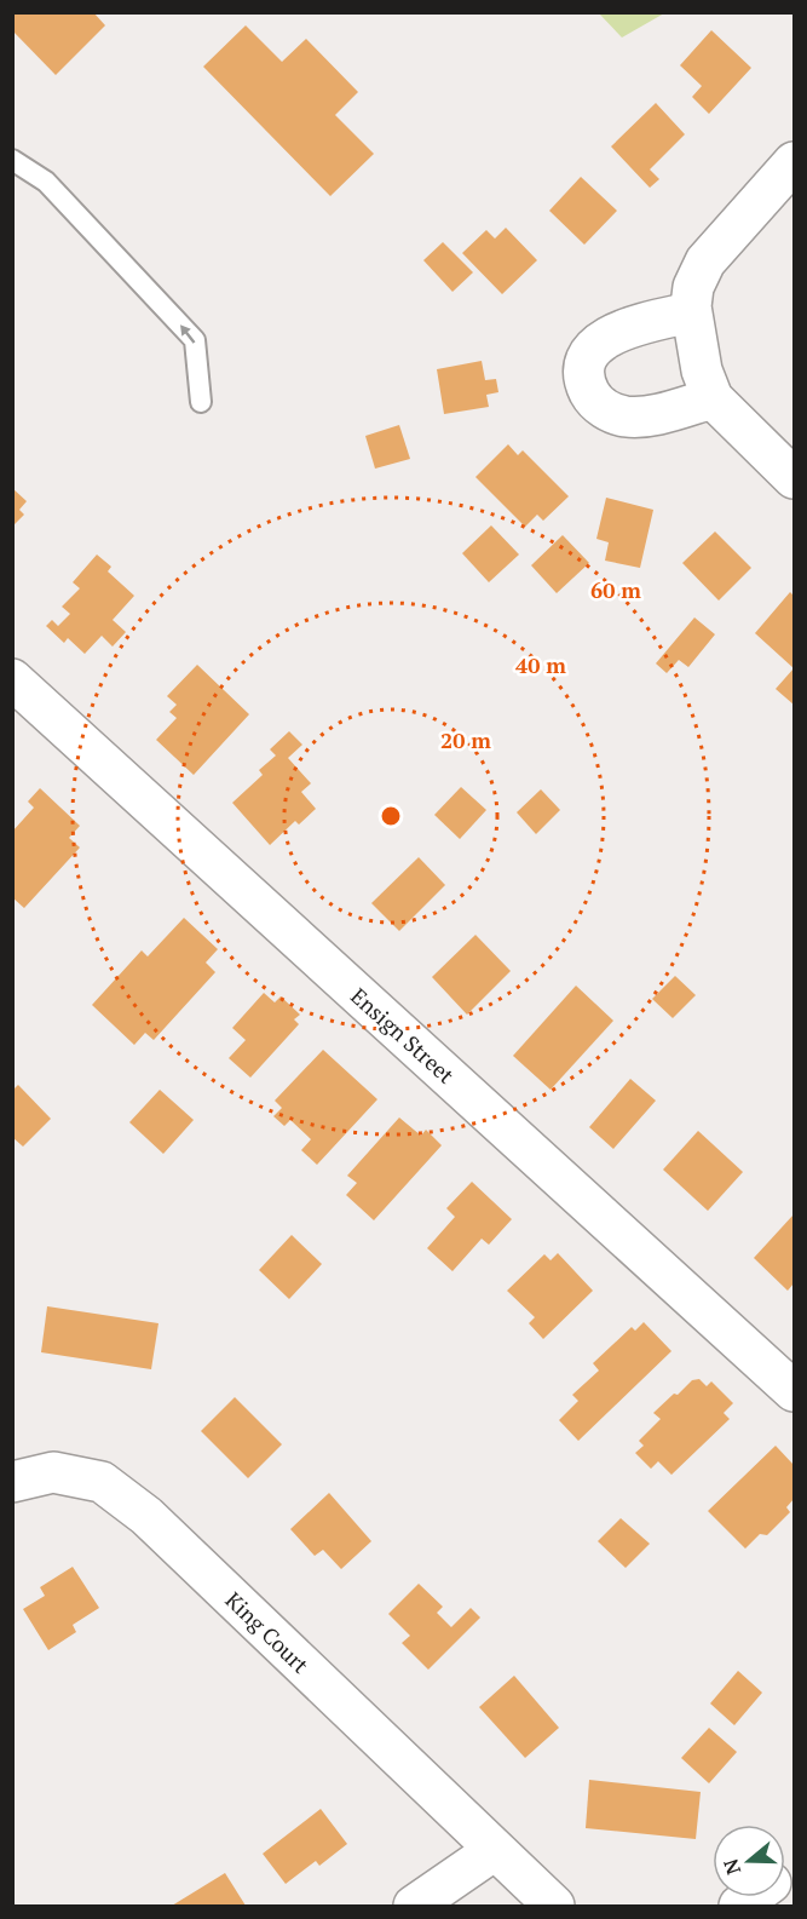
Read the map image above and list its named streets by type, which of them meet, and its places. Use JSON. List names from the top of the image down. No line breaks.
{"streets":{"street":["Ensign Street","King Court"]},"north":"left","rings":["60 m","40 m","20 m"]}
